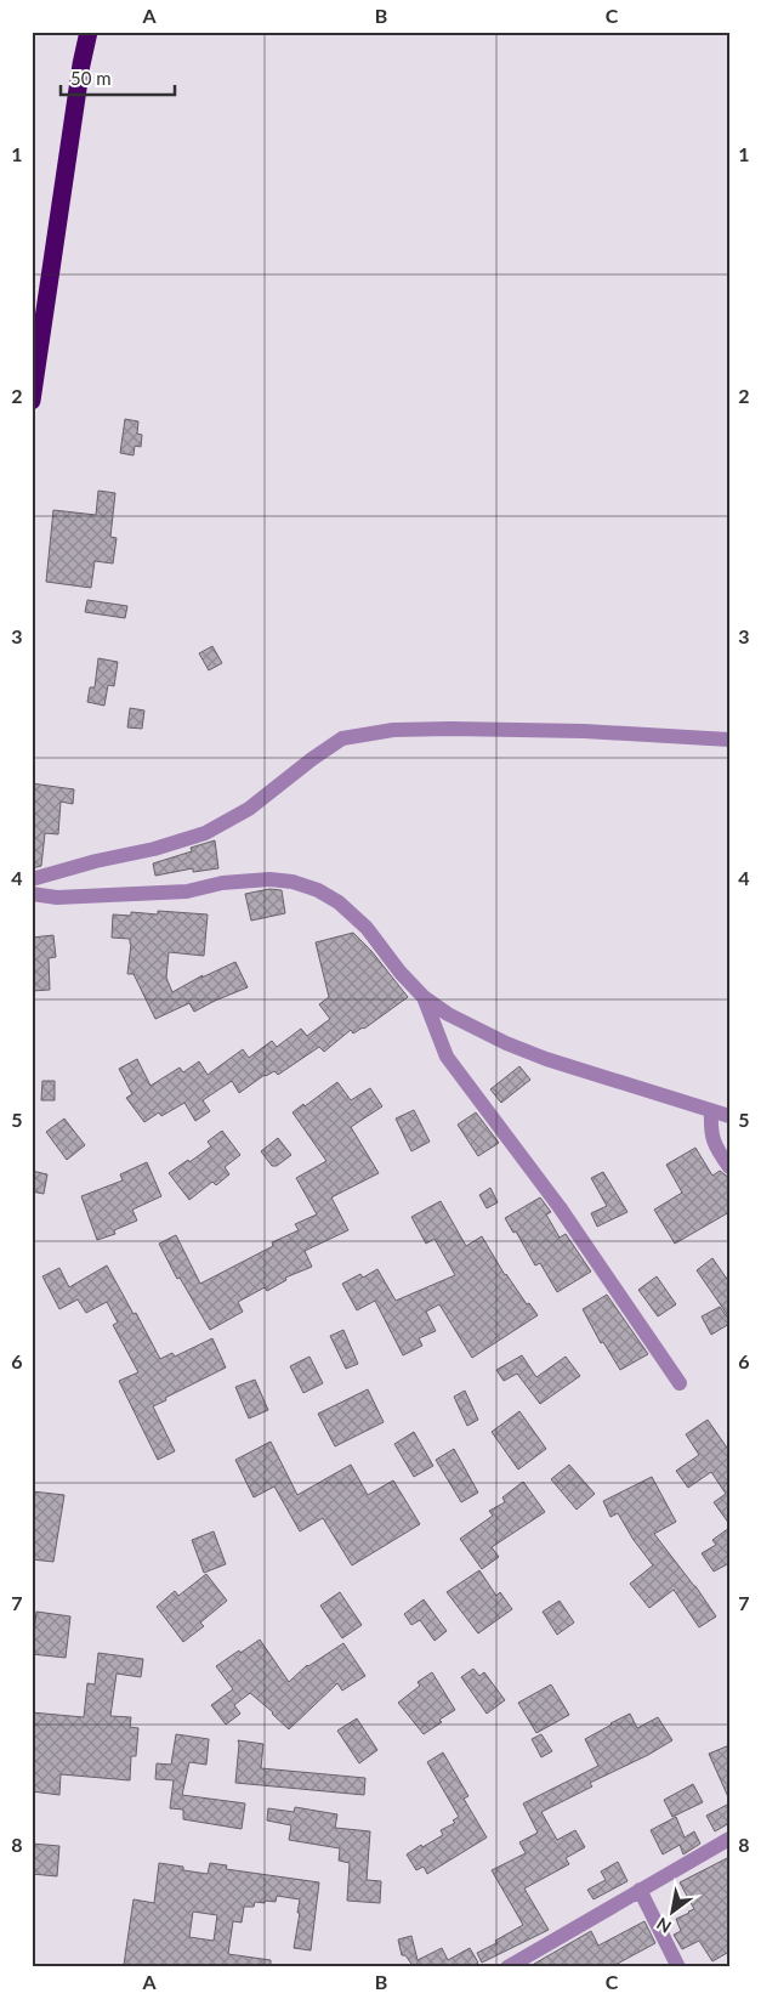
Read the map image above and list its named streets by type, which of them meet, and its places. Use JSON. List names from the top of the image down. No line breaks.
{"scale_bar":"50 m","north":"bottom left","grid":{"columns":["A","B","C"],"rows":["1","2","3","4","5","6","7","8"]}}
